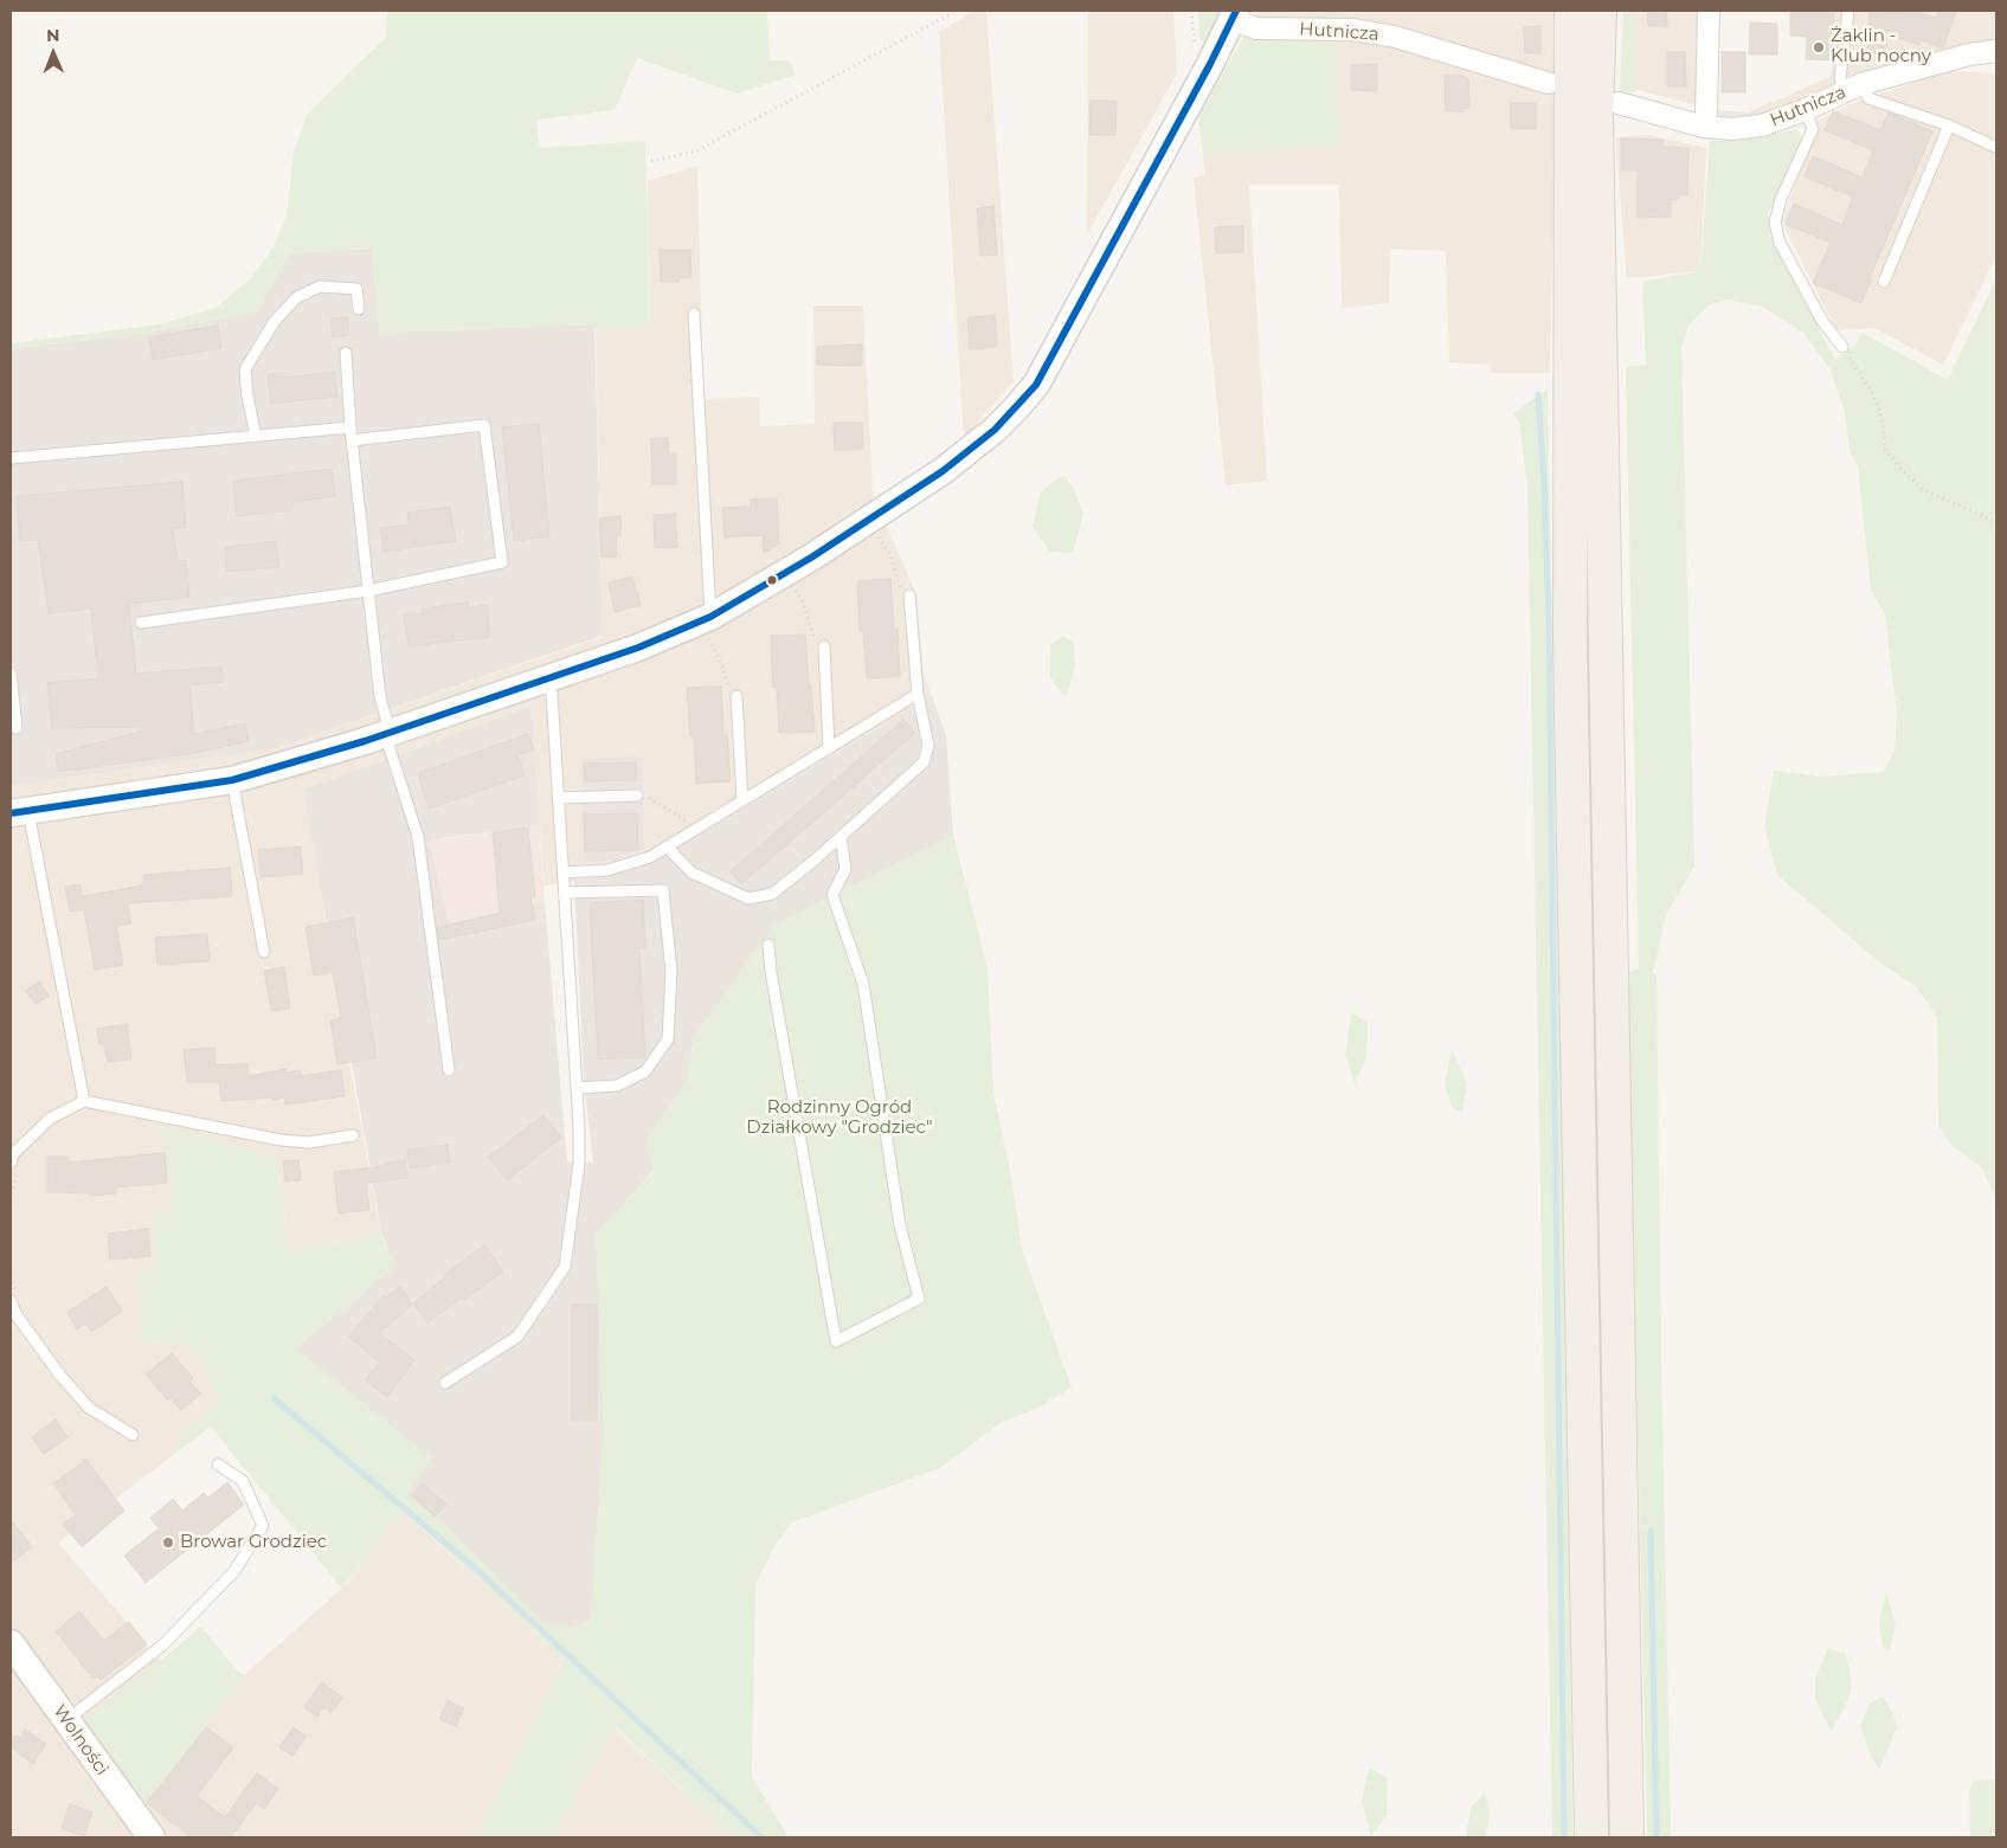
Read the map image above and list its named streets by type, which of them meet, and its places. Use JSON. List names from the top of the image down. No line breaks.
{"streets":{"street":["Hutnicza","Wolności"]},"parks":["Rodzinny Ogród Działkowy \"Grodziec\""],"places":["Żaklin - Klub nocny","Browar Grodziec"],"north":"top"}
